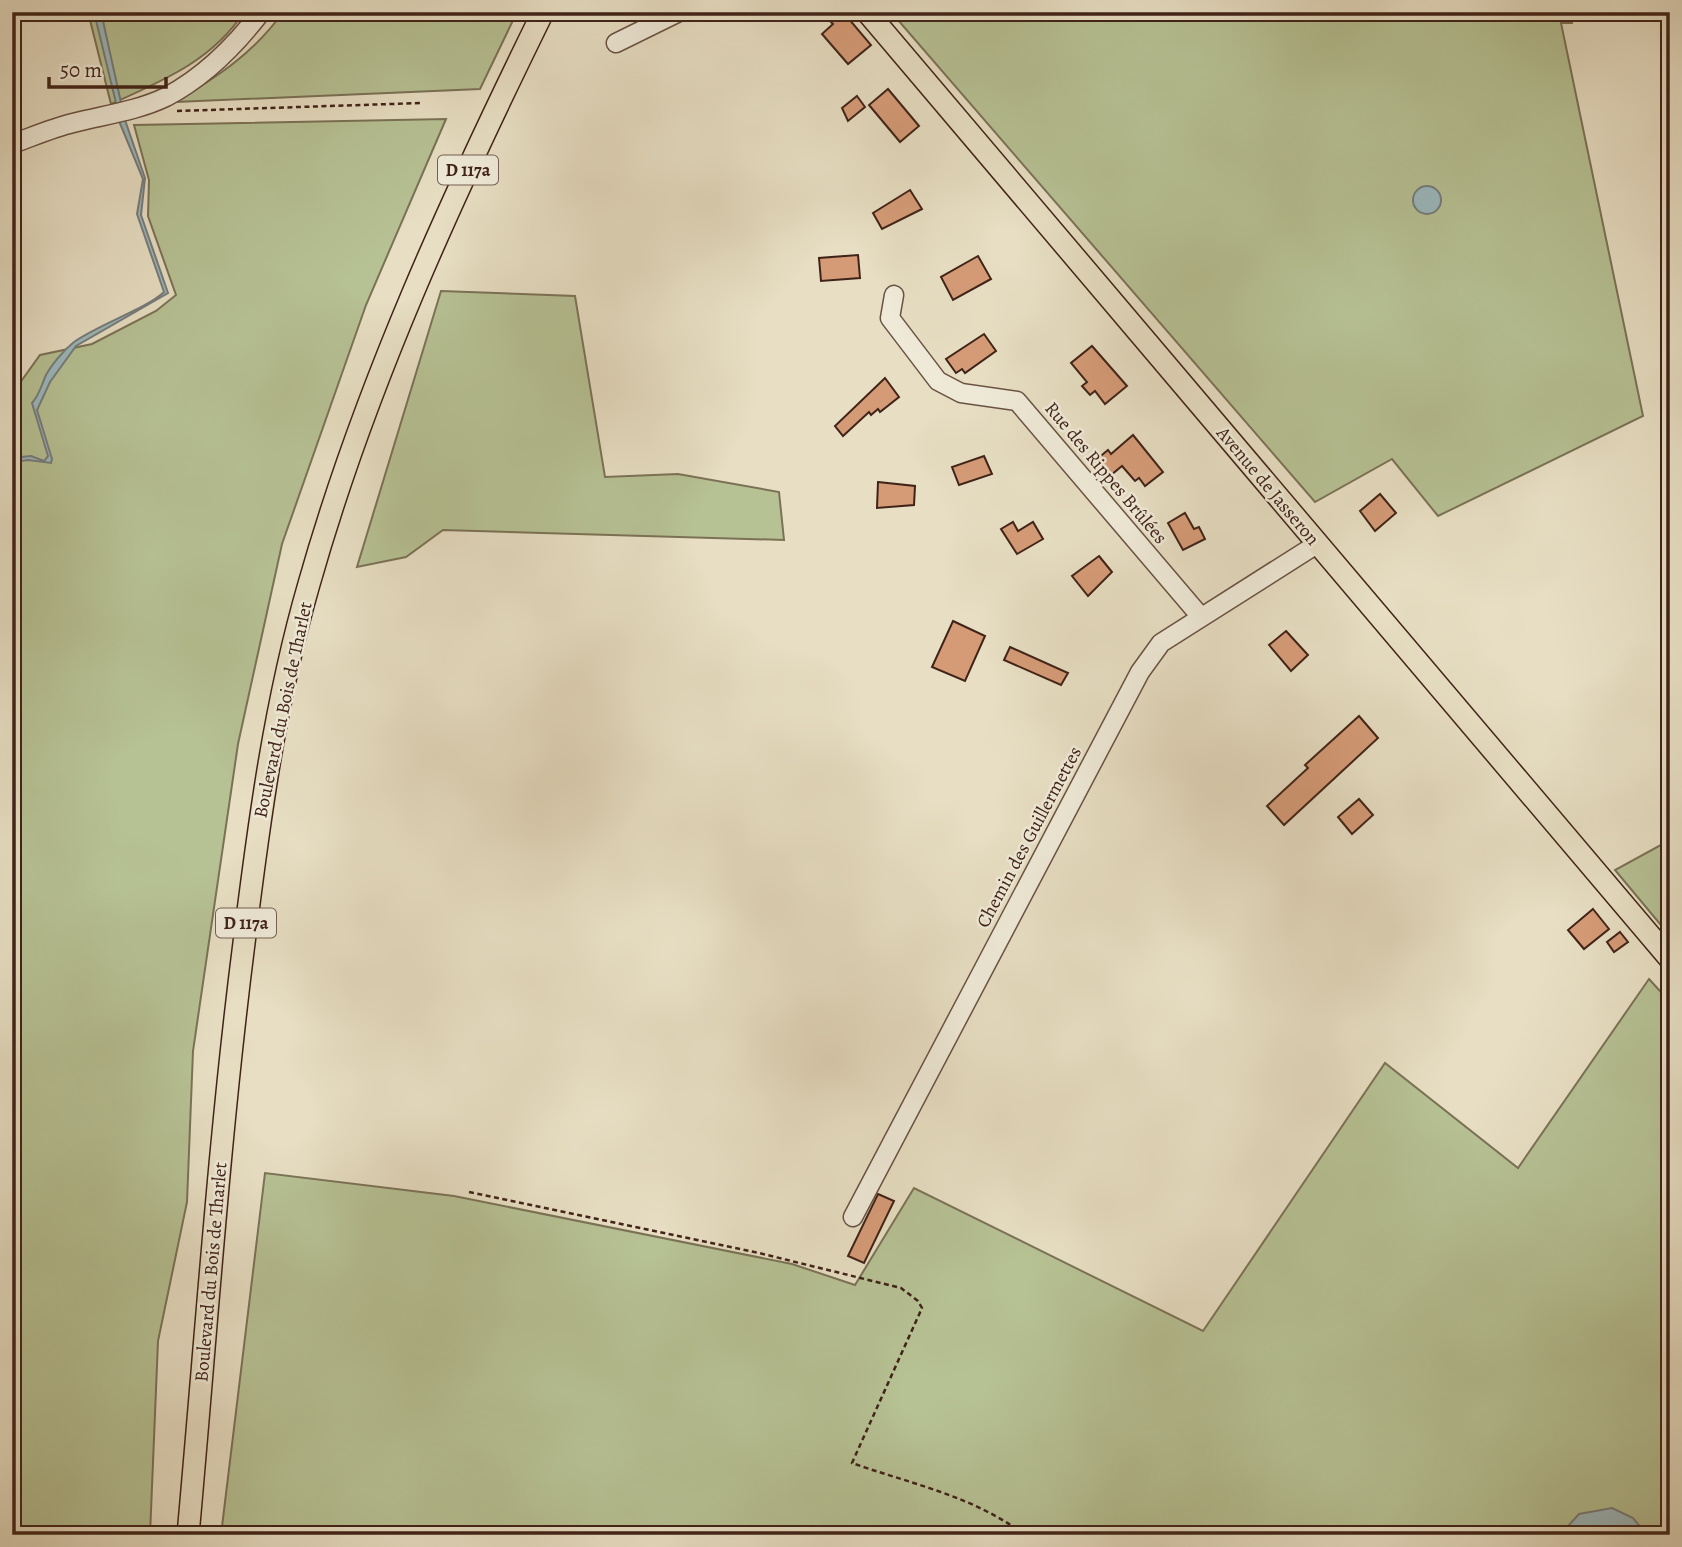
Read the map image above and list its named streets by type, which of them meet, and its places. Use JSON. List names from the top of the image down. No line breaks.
{"streets":{"main road":["D 117a","Avenue de Jasseron","Boulevard du Bois de Tharlet"],"street":["Rue des Rippes Brûlées","Chemin des Guillermettes"]},"crossings":[["Rue des Rippes Brûlées","Chemin des Guillermettes"],["Avenue de Jasseron","Chemin des Guillermettes"]],"scale_bar":"50 m"}
